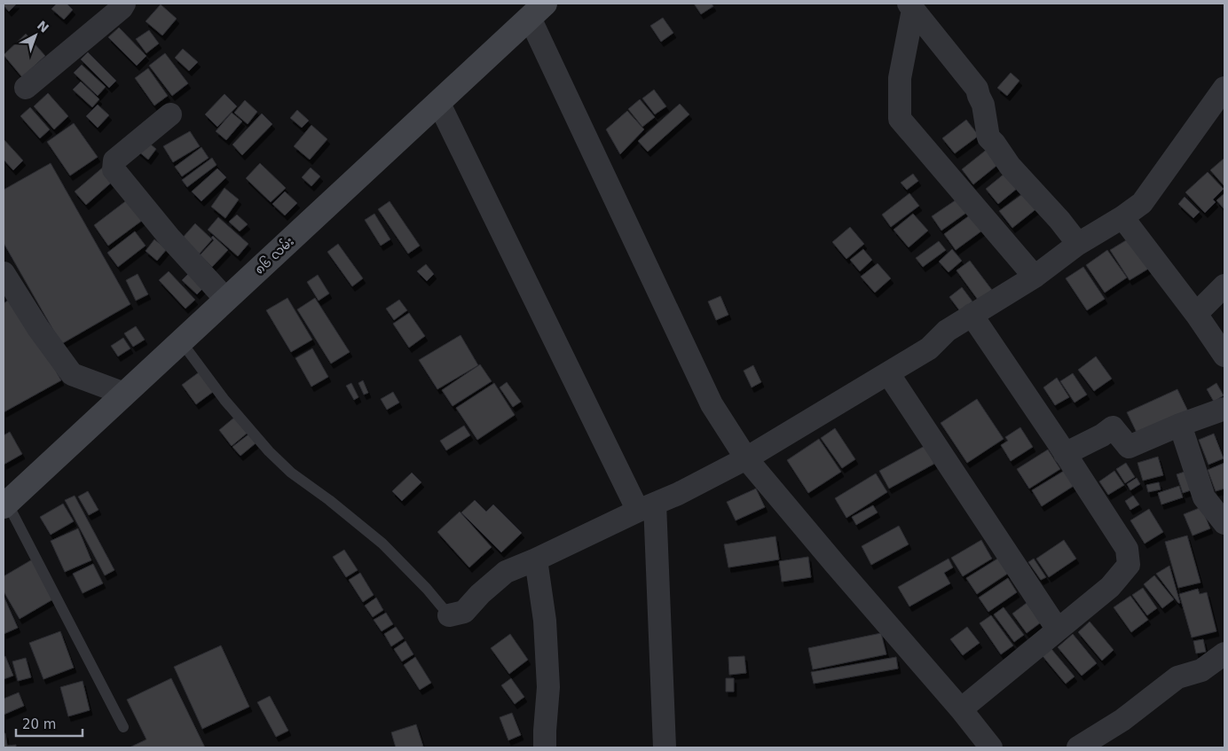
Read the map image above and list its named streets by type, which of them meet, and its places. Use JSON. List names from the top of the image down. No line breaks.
{"streets":{"street":["၈၆ လမ်း"]},"scale_bar":"20 m","north":"top right"}
